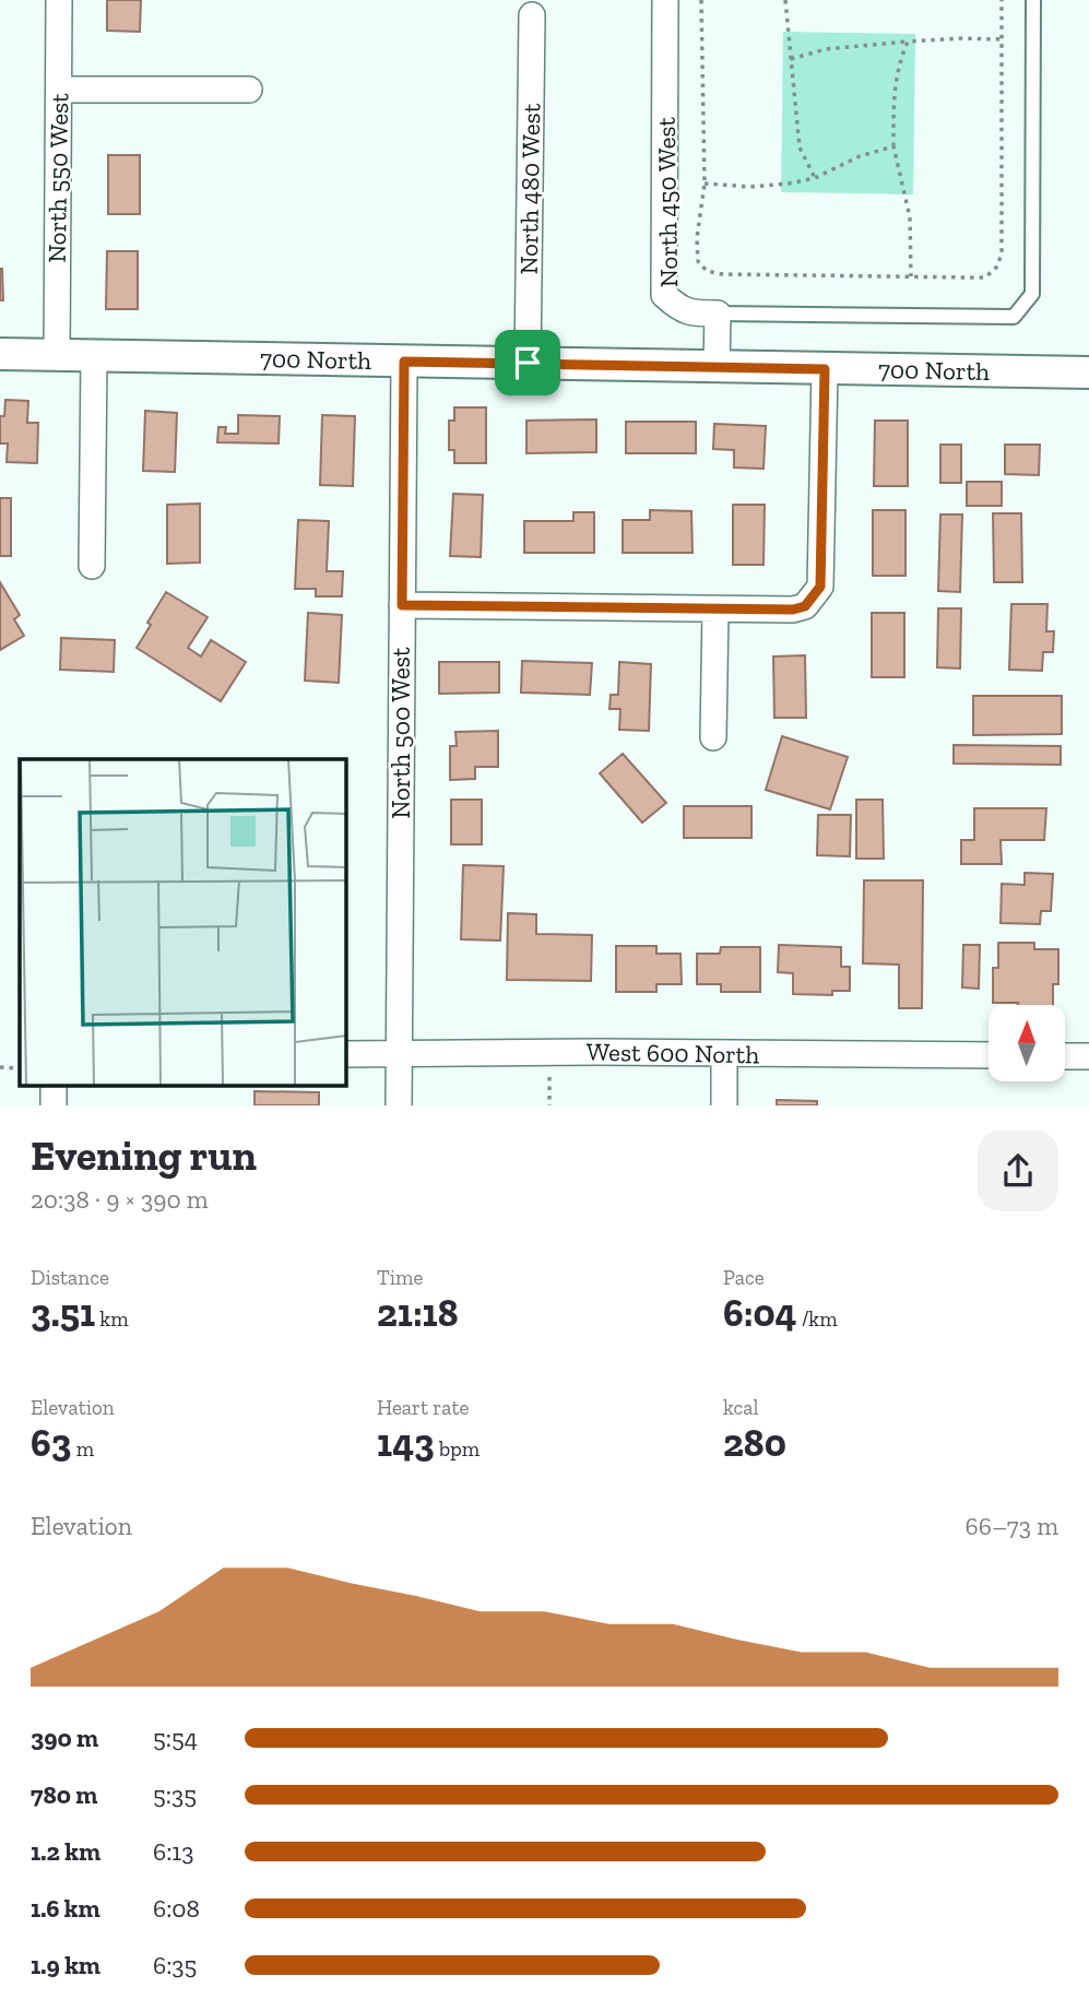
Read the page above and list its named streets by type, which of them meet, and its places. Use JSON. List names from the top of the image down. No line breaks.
{"streets":{"street":["North 550 West","North 480 West","North 450 West","700 North","North 500 West","West 600 North"]},"crossings":[["North 550 West","700 North"],["North 480 West","700 North"],["700 North","North 500 West"],["North 500 West","West 600 North"]],"north":"top","page":{"heading":["Evening run","20:38 · 9 × 390 m"],"stats":[["Distance","3.51 km"],["Time","21:18"],["Pace","6:04 /km"],["Elevation","63 m"],["Heart rate","143 bpm"],["kcal","280"]],"chart":["Elevation","66–73 m"],"list":[{"name":"390 m","note":"5:54"},{"name":"780 m","note":"5:35"},{"name":"1.2 km","note":"6:13"},{"name":"1.6 km","note":"6:08"},{"name":"1.9 km","note":"6:35"}]}}
